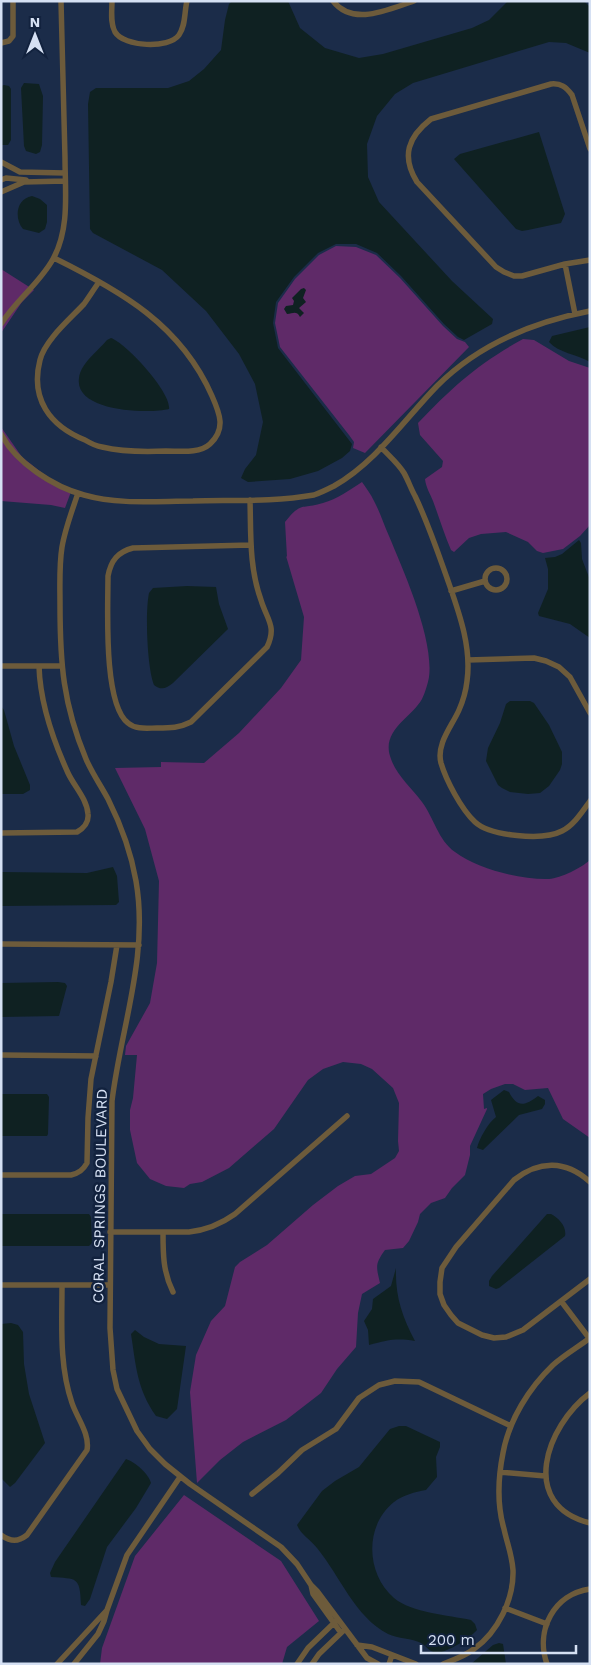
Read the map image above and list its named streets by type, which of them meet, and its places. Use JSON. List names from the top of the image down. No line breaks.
{"streets":{"street":["CORAL SPRINGS BOULEVARD"]},"scale_bar":"200 m","north":"top"}
